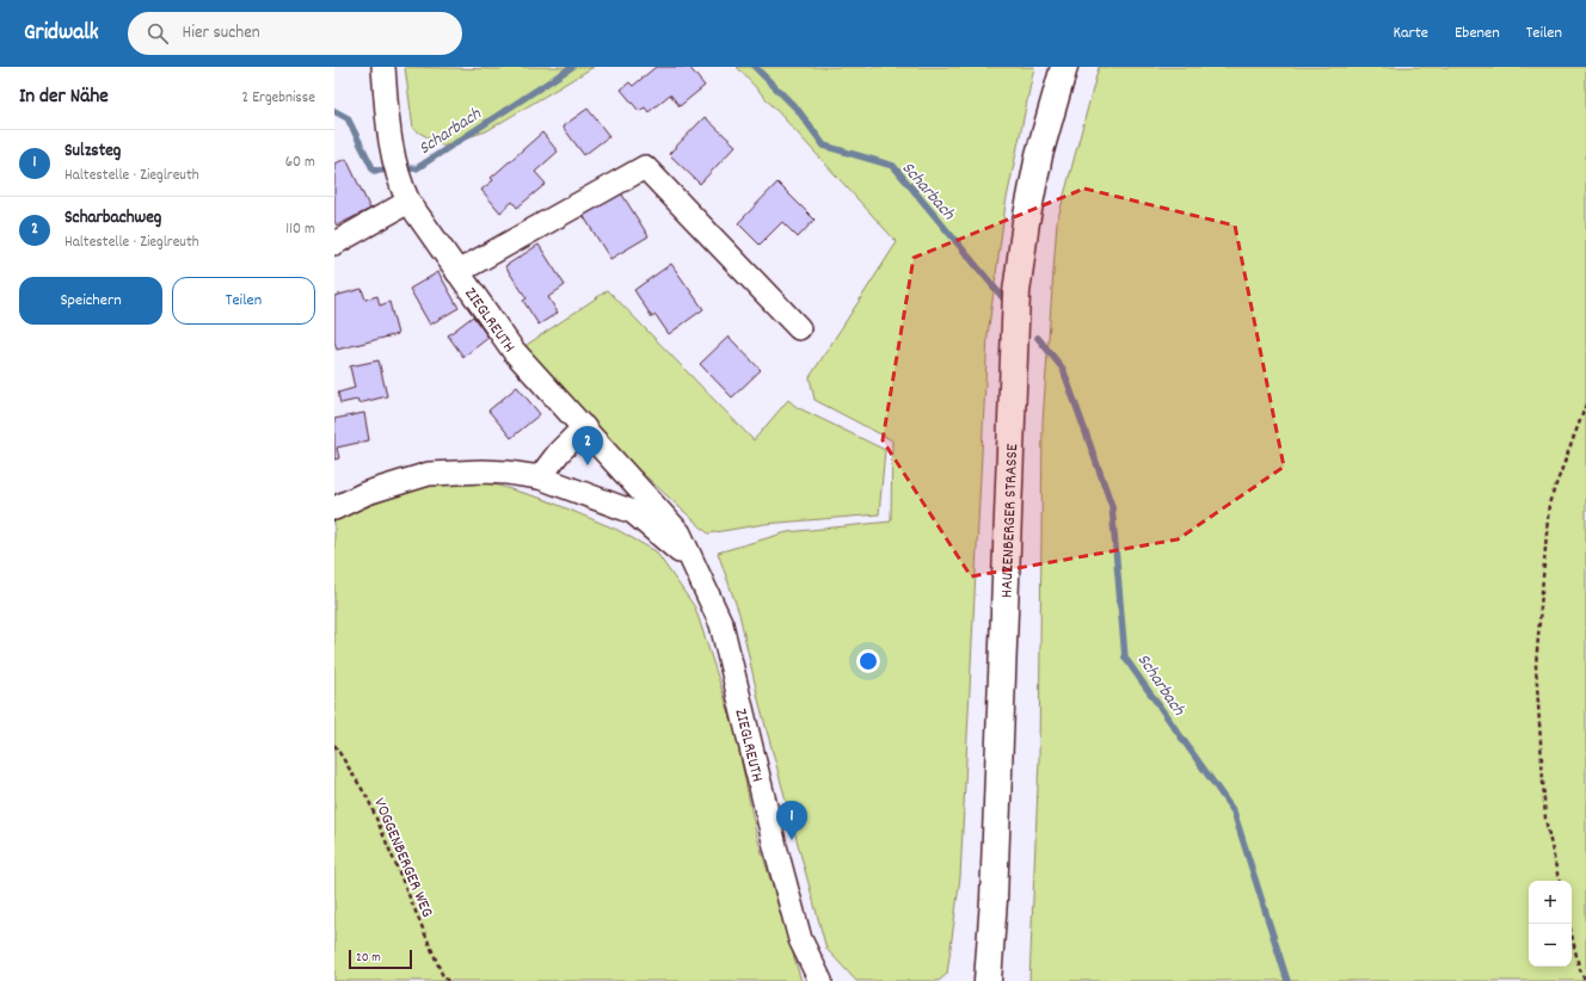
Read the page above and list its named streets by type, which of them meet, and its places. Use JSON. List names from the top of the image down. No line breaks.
{"streets":{"main road":["HAUZENBERGER STRASSE"],"street":["ZIEGLREUTH"],"path":["VOGGENBERGER WEG"]},"water":["Scharbach"],"scale_bar":"20 m","page":{"header":"Gridwalk","search":"Hier suchen","nav":["Karte","Ebenen","Teilen"],"heading":["In der Nähe","2 Ergebnisse"],"list":[{"mark":"1","name":"Sulzsteg","note":"Haltestelle · Zieglreuth","value":"60 m"},{"mark":"2","name":"Scharbachweg","note":"Haltestelle · Zieglreuth","value":"110 m"}],"buttons":["Speichern","Teilen"],"pins":["2","1"],"map_buttons":["+","−"],"scale":"20 m"}}
